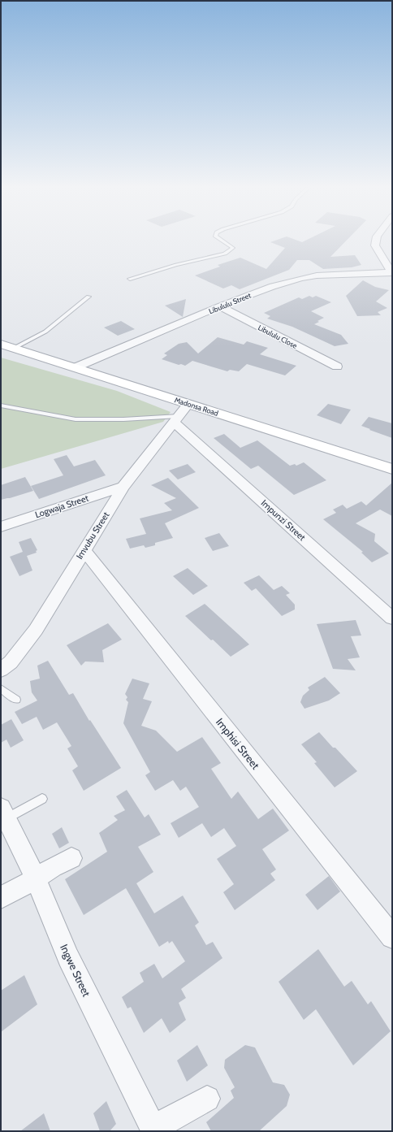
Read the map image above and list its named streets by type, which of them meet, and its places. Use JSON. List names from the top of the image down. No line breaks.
{"streets":{"street":["Libululu Street","Libululu Close","Madonsa Road","Logwaja Street","Impunzi Street","Imvubu Street","Imphisi Street","Ingwe Street"]},"crossings":[["Libululu Street","Libululu Close"],["Libululu Street","Madonsa Road"],["Madonsa Road","Imvubu Street"],["Logwaja Street","Imvubu Street"],["Impunzi Street","Imvubu Street"],["Imvubu Street","Imphisi Street"]]}
